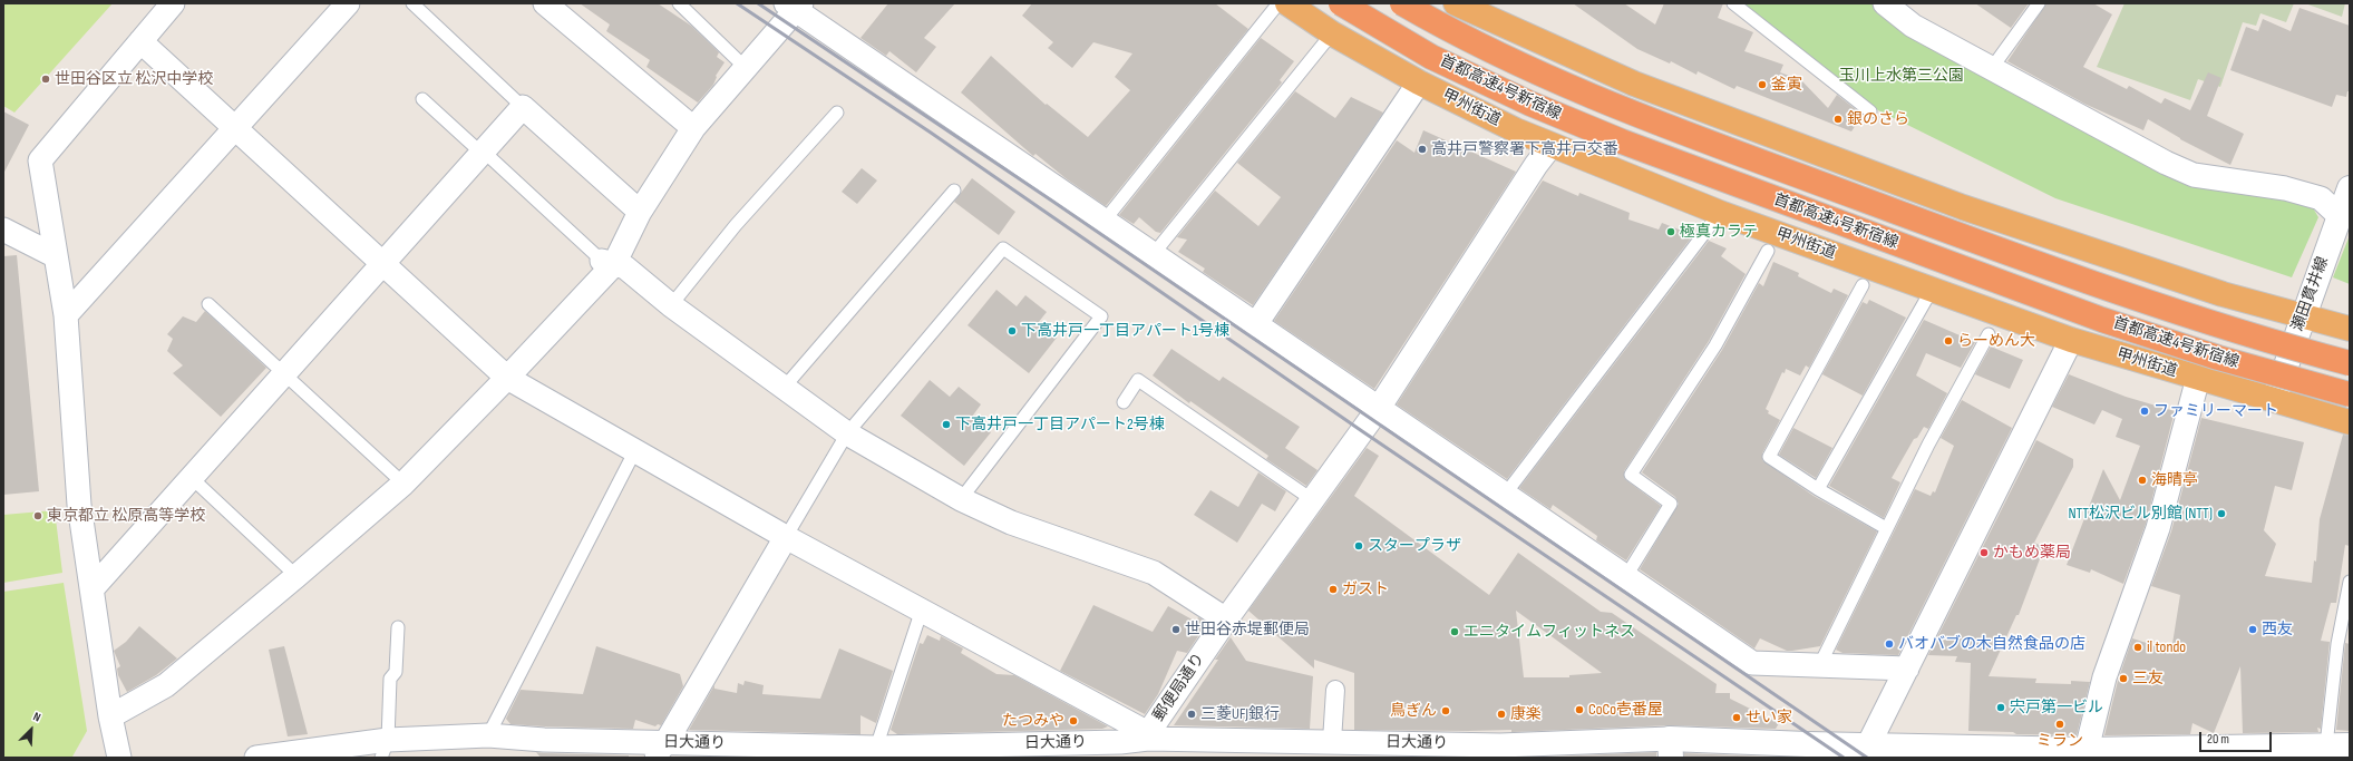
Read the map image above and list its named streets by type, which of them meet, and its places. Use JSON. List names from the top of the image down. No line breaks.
{"streets":{"highway":["首都高速4号新宿線","甲州街道"],"main road":["瀬田貫井線"],"street":["郵便局通り","日大通り"]},"crossings":[["甲州街道","瀬田貫井線"],["甲州街道","郵便局通り"],["郵便局通り","日大通り"]],"parks":["玉川上水第三公園"],"places":["世田谷区立 松沢中学校","釜寅","銀のさら","高井戸警察署下高井戸交番","極真カラテ","下高井戸一丁目アパート1号棟","らーめん大","ファミリーマート","下高井戸一丁目アパート2号棟","海晴亭","NTT松沢ビル別館 (NTT)","東京都立 松原高等学校","スタープラザ","かもめ薬局","ガスト","世田谷赤堤郵便局","西友","エニタイムフィットネス","バオバブの木自然食品の店","il tondo","三友","宍戸第一ビル","CoCo壱番屋","鳥ぎん","三菱UFJ銀行","康楽","せい家","たつみや","ミラン"],"scale_bar":"20 m","north":"top right"}
